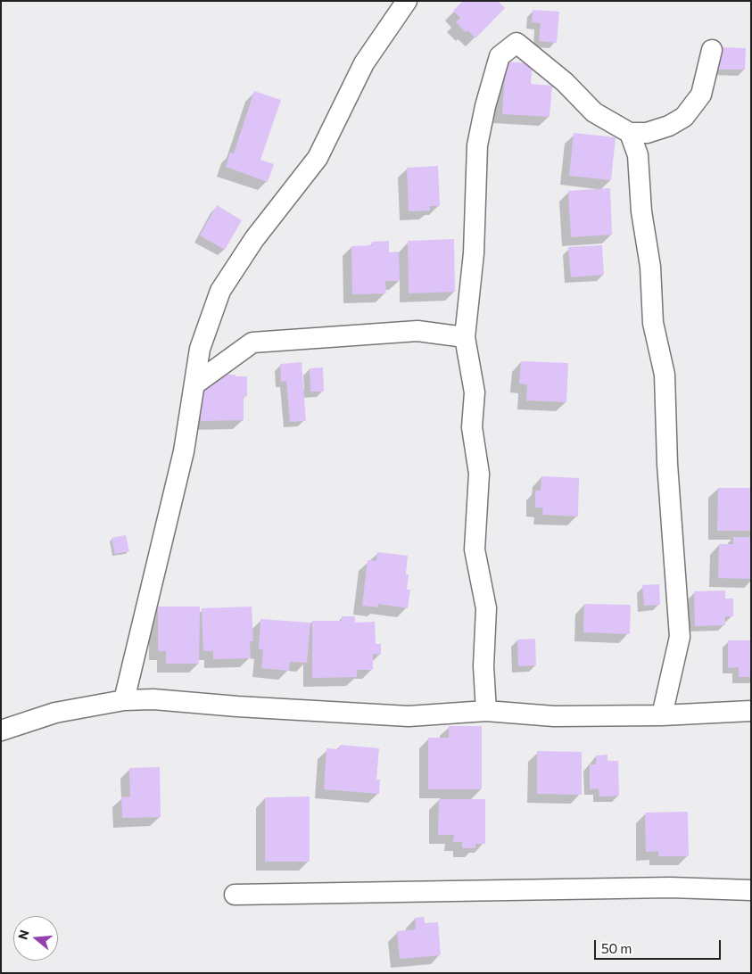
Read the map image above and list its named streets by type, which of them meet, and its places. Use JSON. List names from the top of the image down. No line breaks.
{"scale_bar":"50 m","north":"left"}
